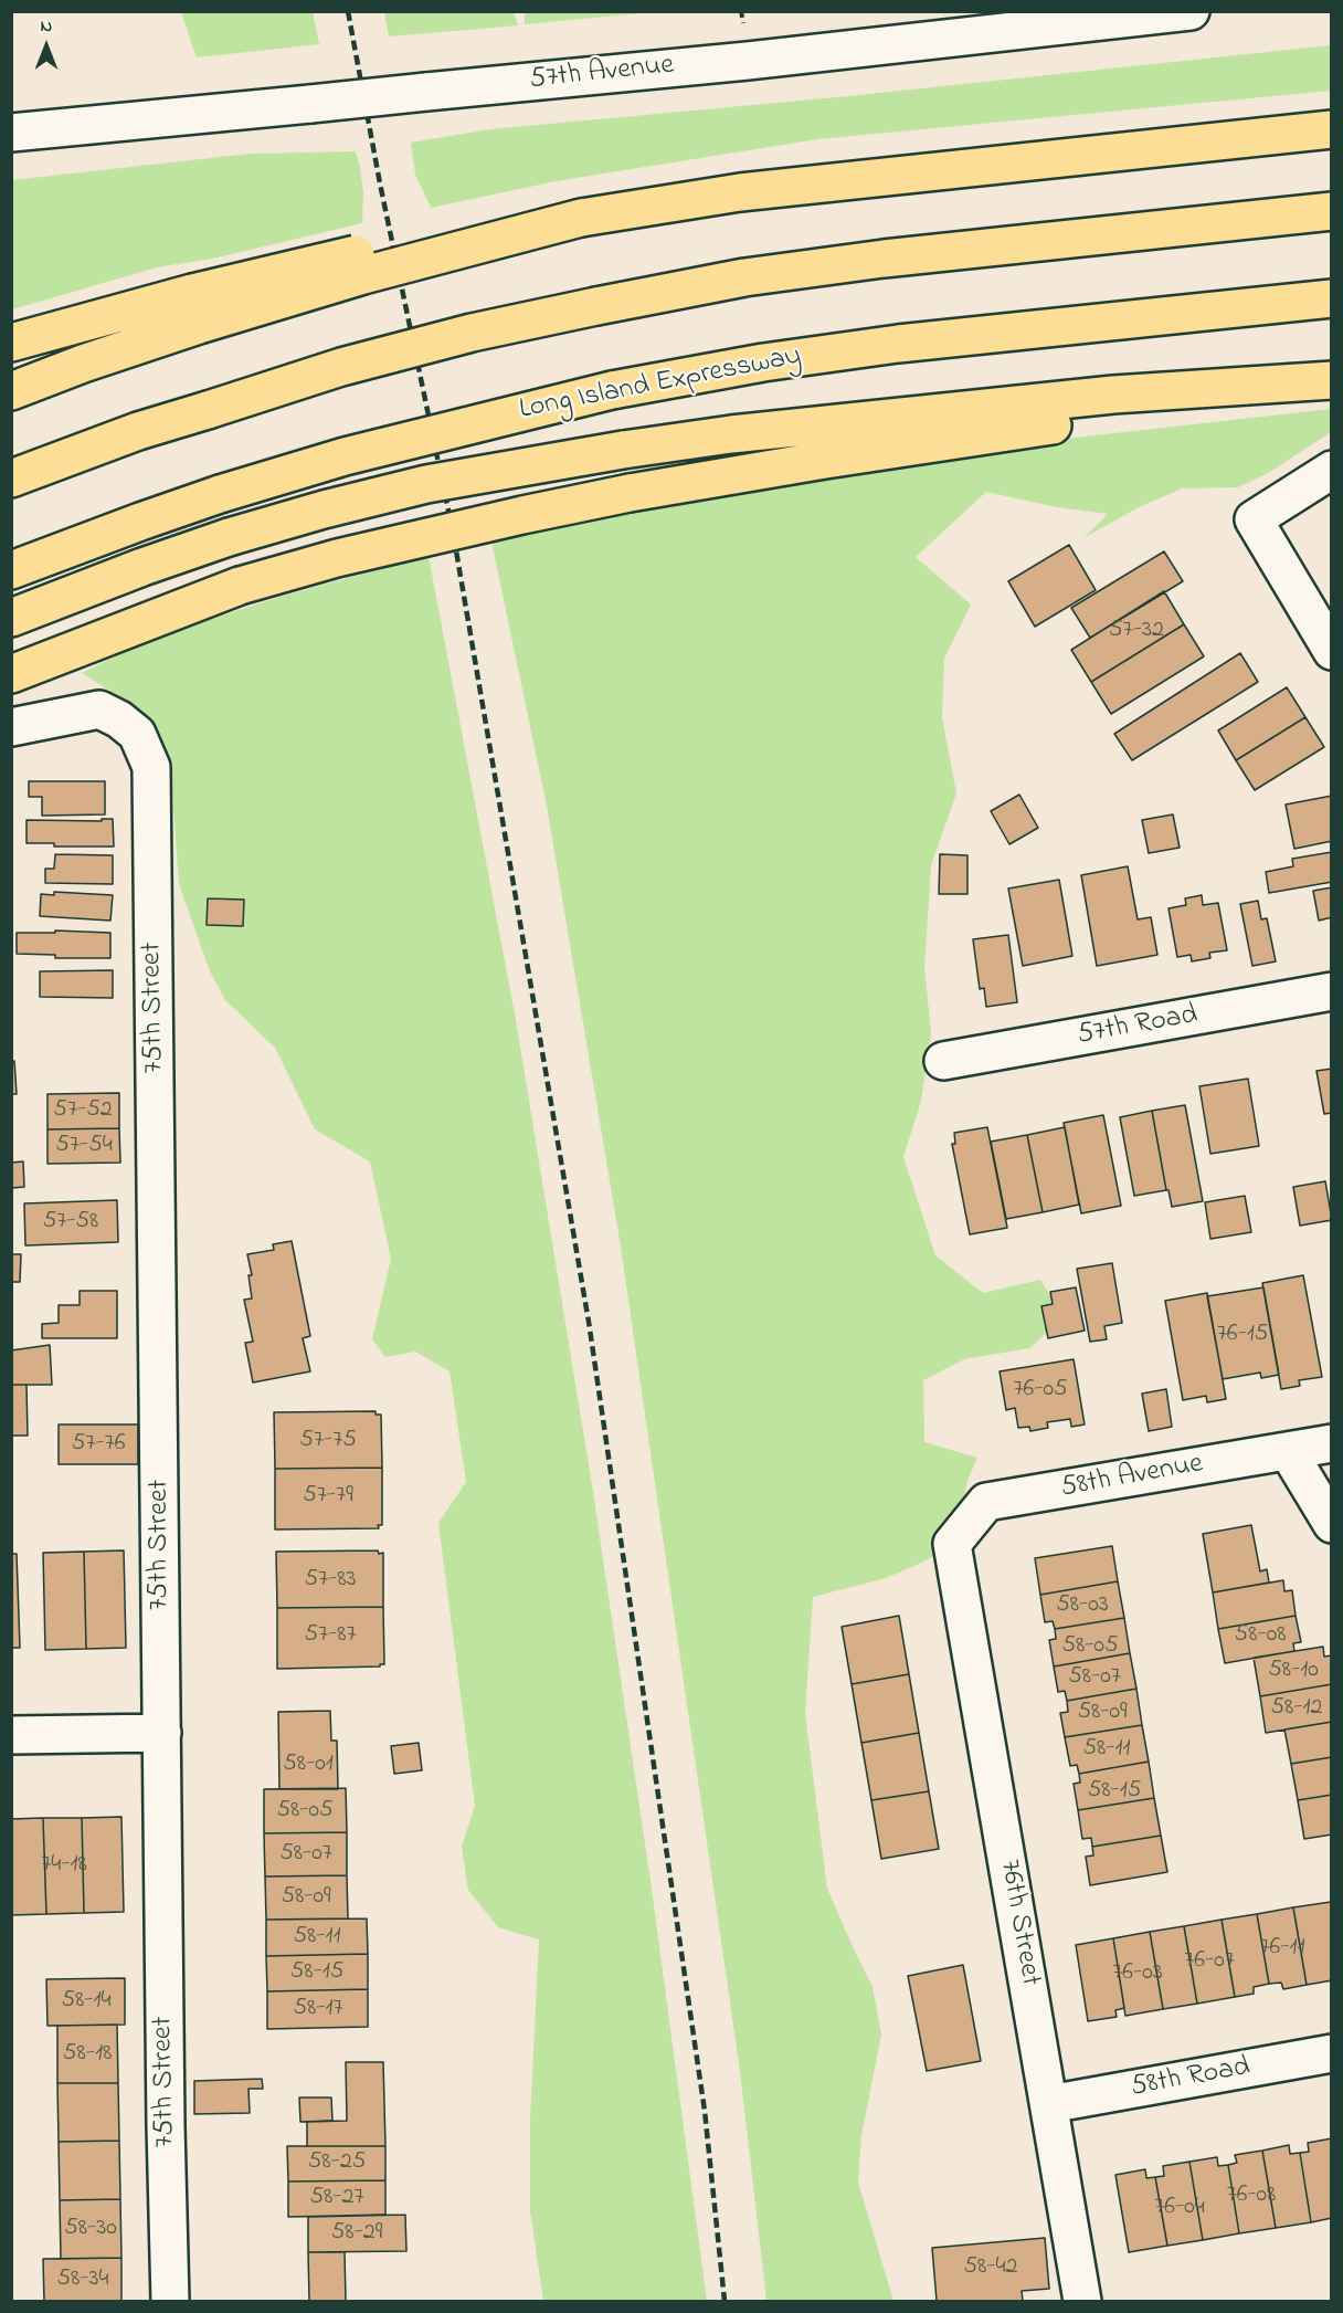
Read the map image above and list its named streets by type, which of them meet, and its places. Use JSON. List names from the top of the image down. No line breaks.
{"streets":{"highway":["Long Island Expressway"],"street":["57th Avenue","75th Street","57th Road","58th Avenue","76th Street","58th Road"]},"crossings":[["58th Avenue","76th Street"],["76th Street","58th Road"]],"house_numbers":["57-32","57-52","57-54","57-58","76-15","76-05","57-75","57-76","57-79","57-83","58-03","57-87","58-08","58-05","58-10","58-07","58-12","58-09","58-11","58-01","58-15","58-05","58-07","74-18","58-09","58-11","76-11","76-07","58-15","76-03","58-14","58-17","58-18","58-25","76-08","58-27","76-04","58-30","58-29","58-42","58-34"],"north":"top"}
